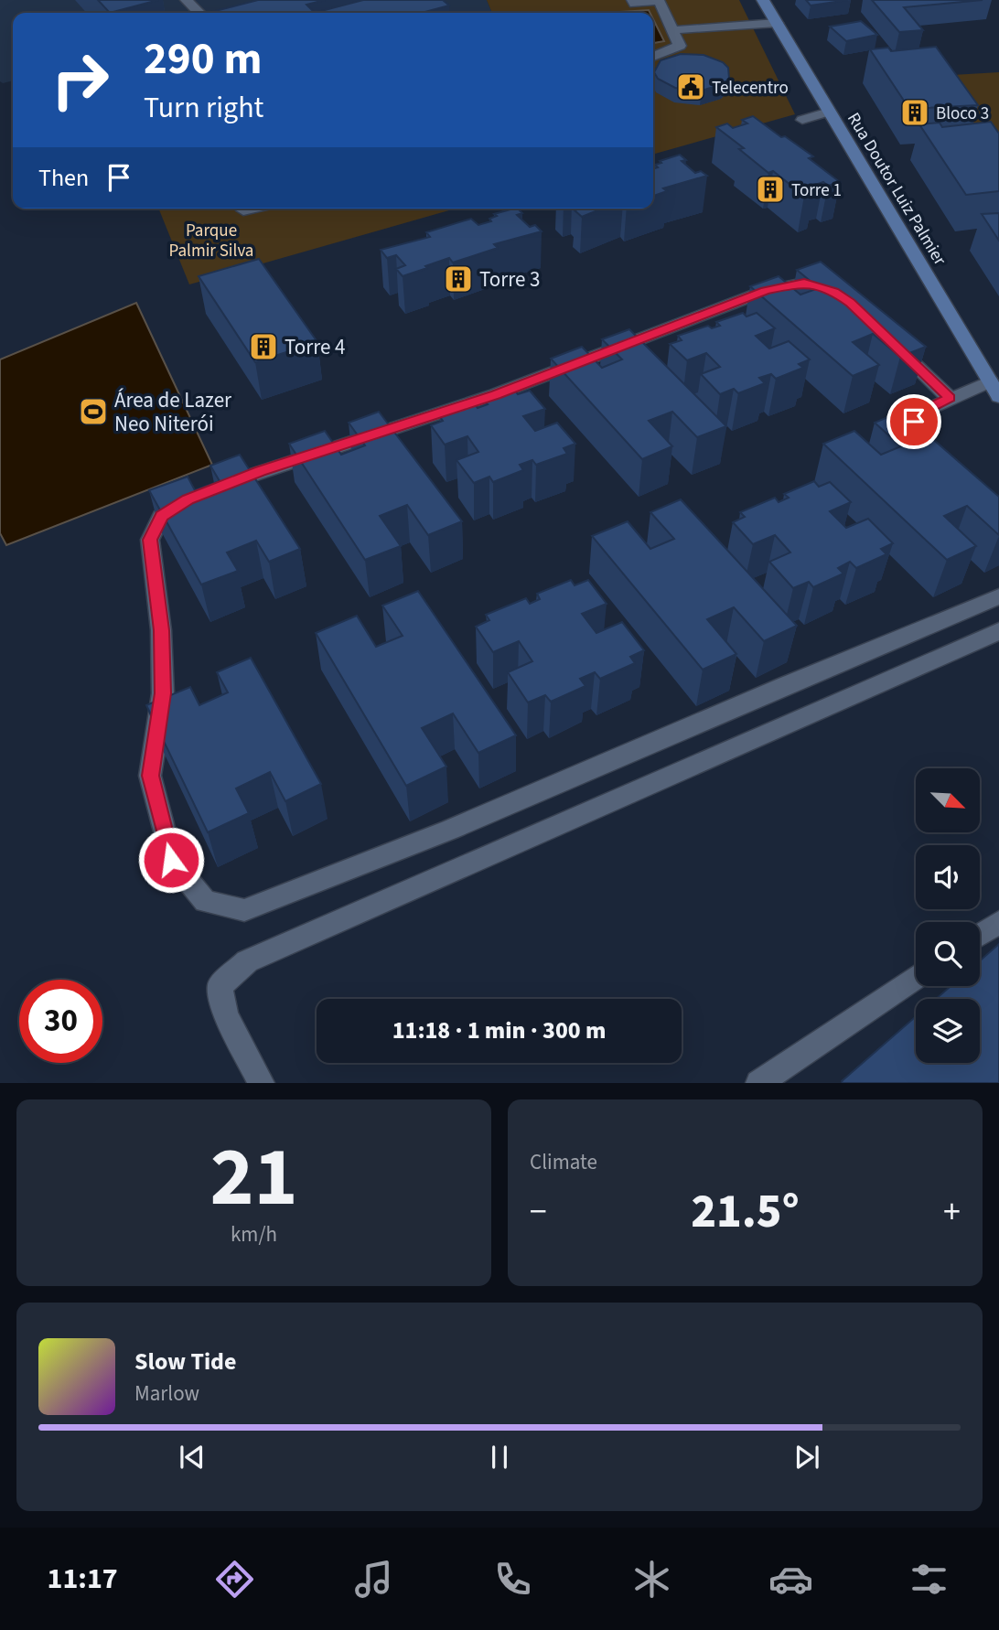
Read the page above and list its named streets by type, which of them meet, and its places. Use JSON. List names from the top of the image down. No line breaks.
{"streets":{"main road":["Rua Doutor Luiz Palmier"]},"parks":["Parque Palmir Silva"],"places":{"public building":["Telecentro"],"building":["Bloco 3","Torre 1","Torre 3","Torre 4"],"sports":["Área de Lazer Neo Niterói"]},"north":"bottom right","page":{"turn":["290 m","Turn right"],"then":"Then","limit":"30","trip":"11:18 · 1 min · 300 m","tile":[["21","km/h"],"Climate"],"heat":["−","21.5°","+"],"song":["Slow Tide","Marlow"],"tabs":"11:17"}}
